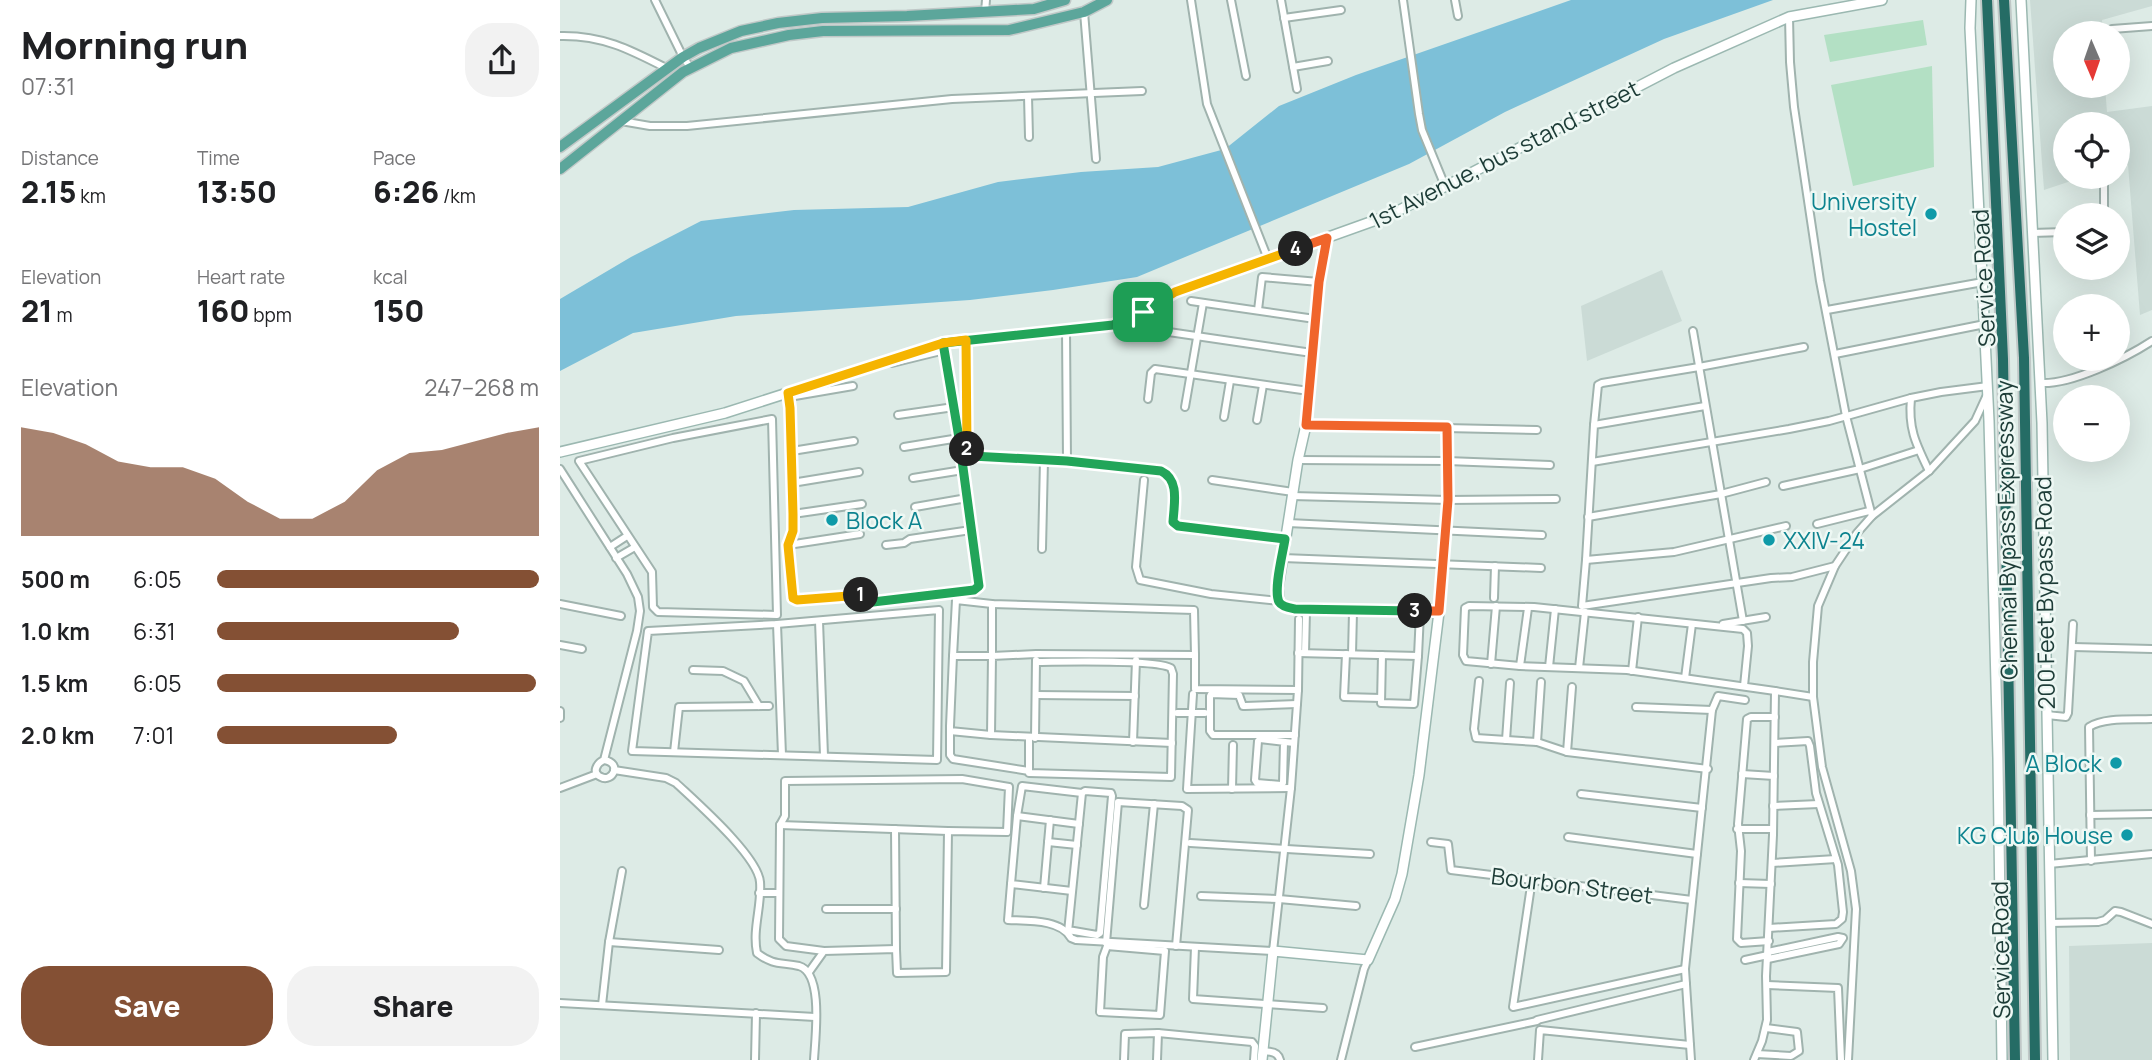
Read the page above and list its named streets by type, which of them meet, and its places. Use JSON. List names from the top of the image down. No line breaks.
{"streets":{"highway":["Chennai Bypass Expressway"],"street":["1st Avenue, bus stand street","Service Road","200 Feet Bypass Road","Bourbon Street"]},"places":["University Hostel","Block A","XXIV-24","A Block","KG Club House"],"north":"bottom","page":{"heading":["Morning run","07:31"],"map_buttons":["+","−"],"stats":[["Distance","2.15 km"],["Time","13:50"],["Pace","6:26 /km"],["Elevation","21 m"],["Heart rate","160 bpm"],["kcal","150"]],"pins":["4","2","1","3"],"chart":["Elevation","247–268 m"],"list":[{"name":"500 m","note":"6:05"},{"name":"1.0 km","note":"6:31"},{"name":"1.5 km","note":"6:05"},{"name":"2.0 km","note":"7:01"}],"buttons":["Save","Share"]}}
